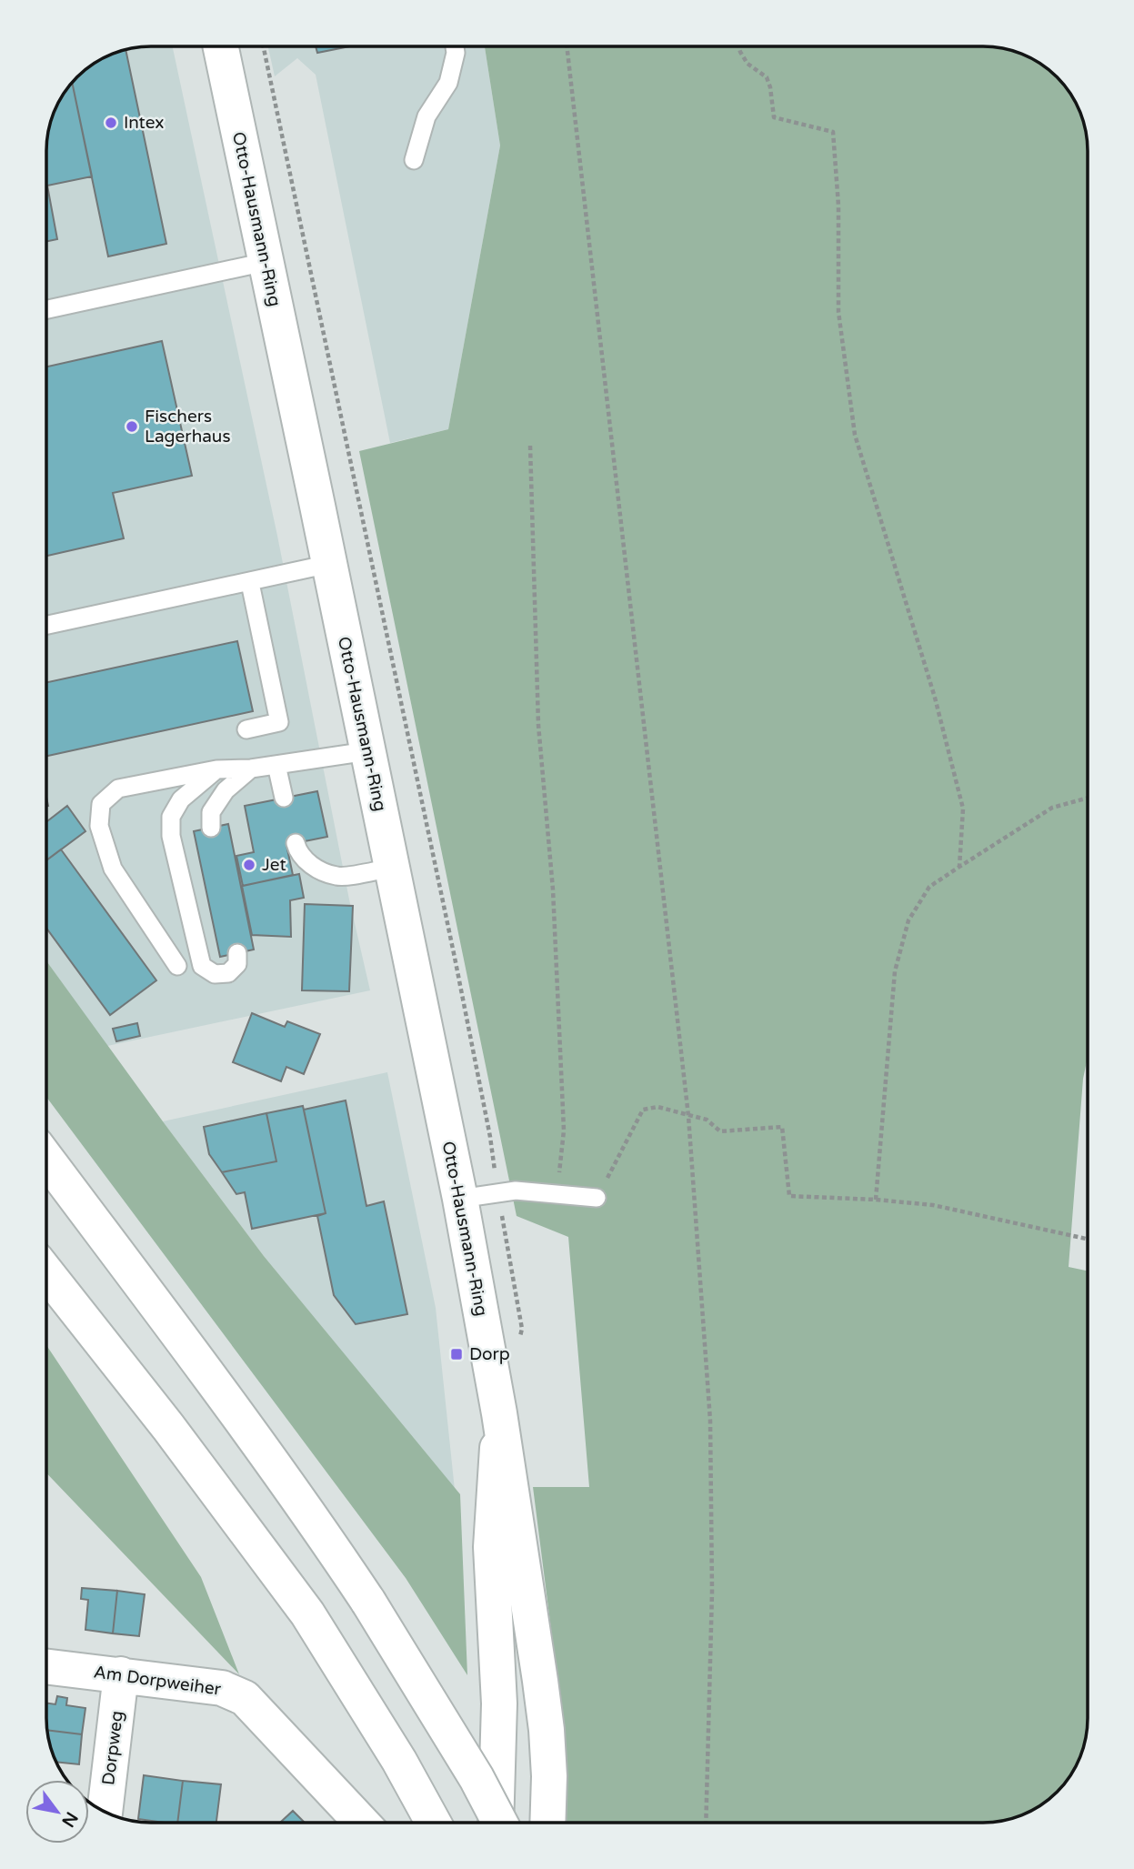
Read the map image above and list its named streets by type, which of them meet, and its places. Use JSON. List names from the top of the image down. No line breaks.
{"streets":{"main road":["Otto-Hausmann-Ring","Am Dorpweiher","Dorpweg"]},"crossings":[["Am Dorpweiher","Dorpweg"]],"places":{"other":["Intex","Fischers Lagerhaus","Jet"],"transit":["Dorp"]},"north":"bottom right"}
